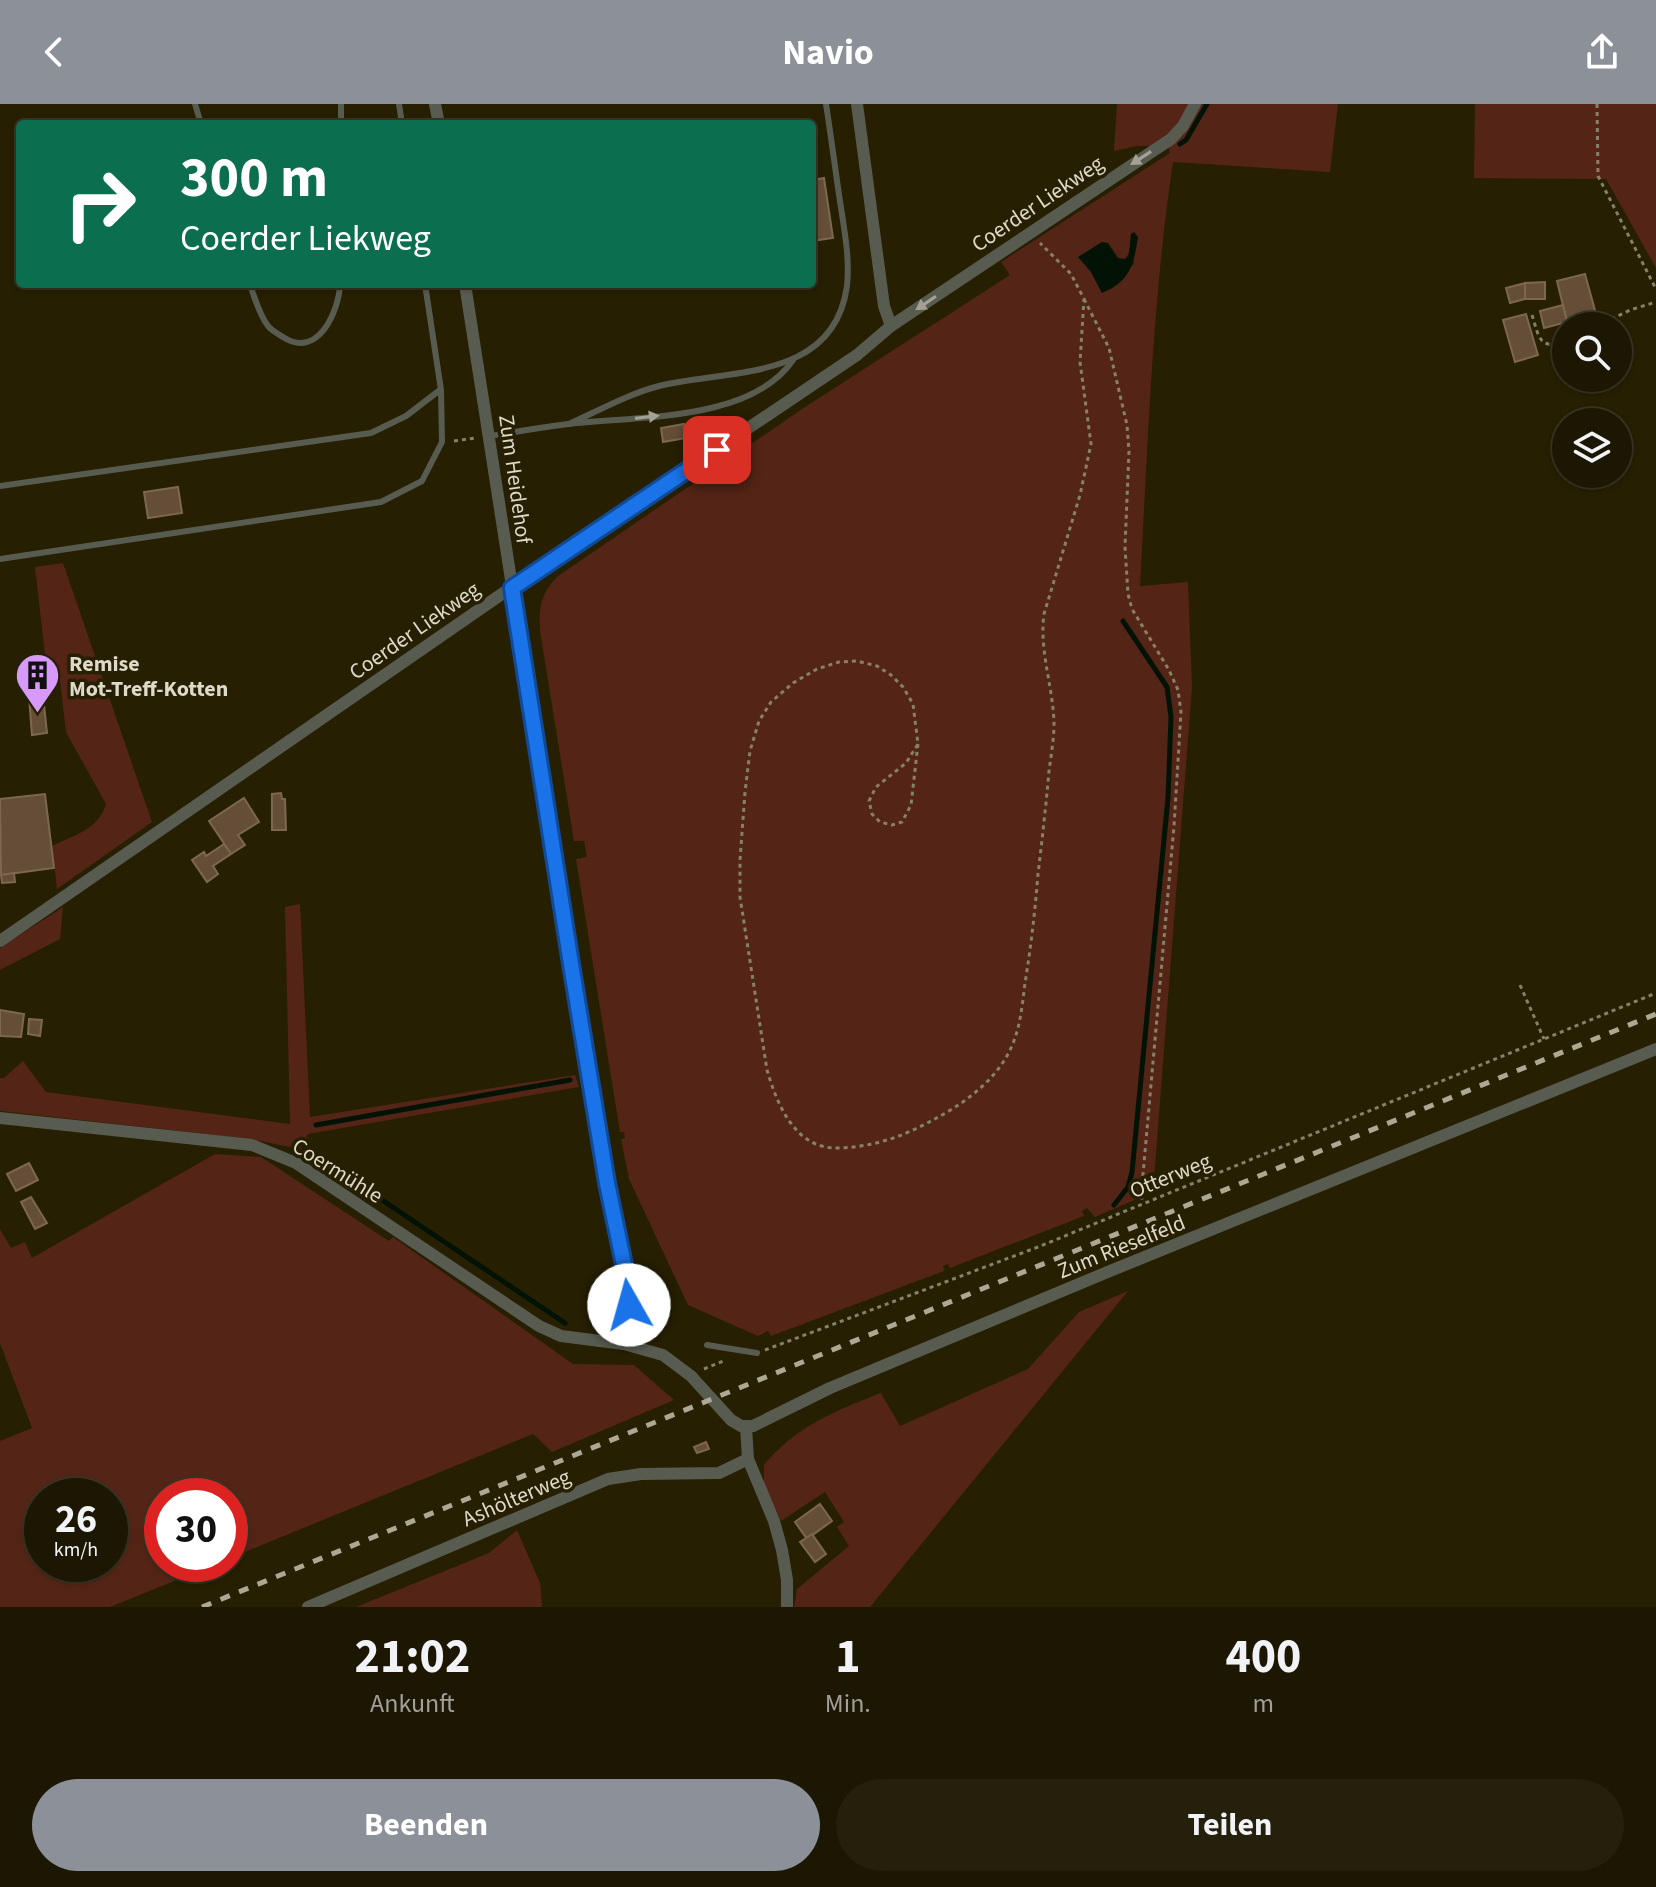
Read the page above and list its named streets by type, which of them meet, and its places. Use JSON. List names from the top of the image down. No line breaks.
{"streets":{"street":["Coerder Liekweg","Zum Heidehof","Coermühle","Zum Rieselfeld","Ashölterweg"],"path":["Otterweg"]},"crossings":[["Coerder Liekweg","Zum Heidehof"],["Zum Heidehof","Coermühle"]],"places":{"building":["Remise Mot-Treff-Kotten"]},"page":{"header":"Navio","turn":["300 m","Coerder Liekweg"],"speed":"26 km/h","limit":"30","eta":["21:02","Ankunft","1","Min.","400","m"],"buttons":["Beenden","Teilen"]}}
